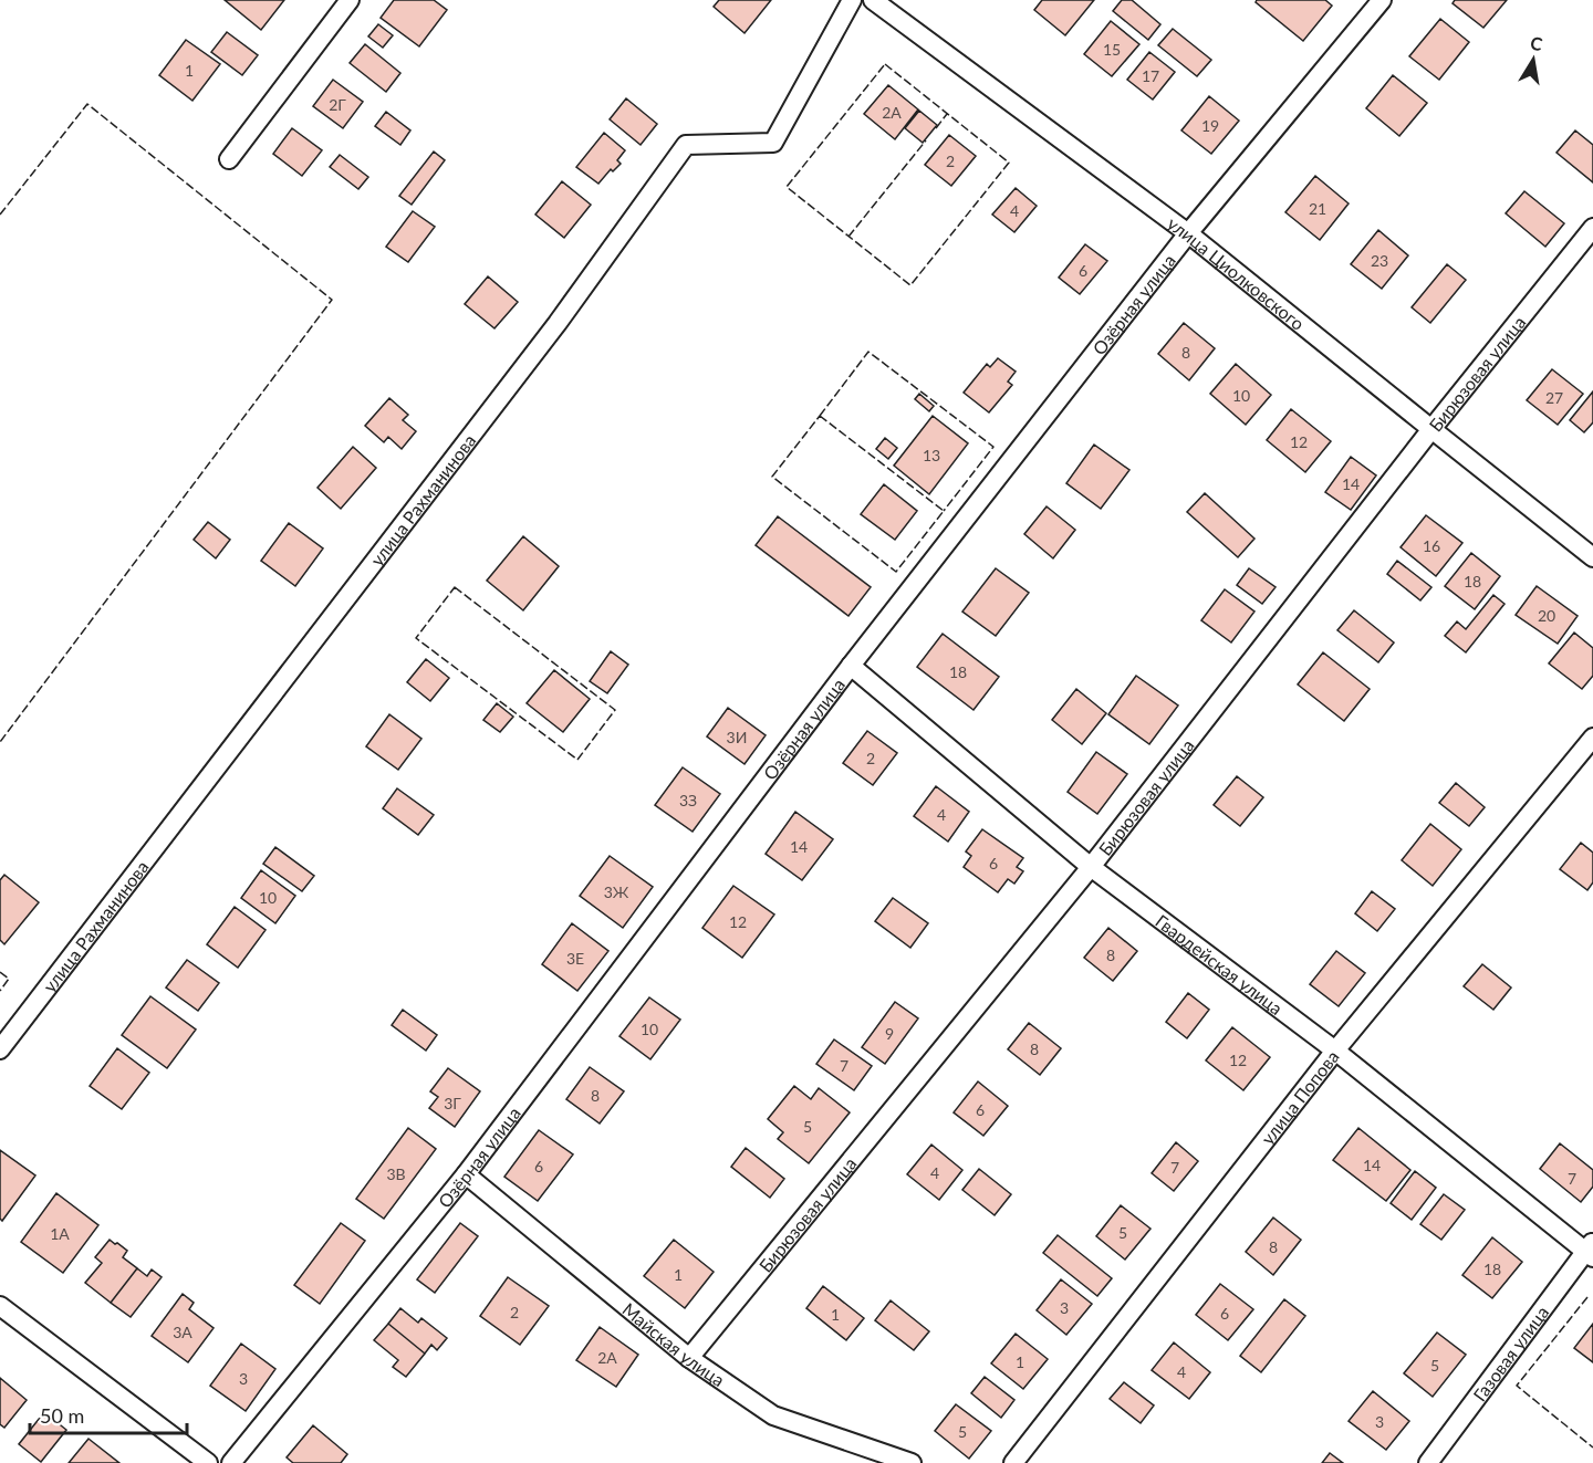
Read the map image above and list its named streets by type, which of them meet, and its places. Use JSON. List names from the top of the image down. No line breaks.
{"streets":{"street":["улица Циолковского","Озёрная улица","Бирюзовая улица","улица Рахманинова","Гвардейская улица","улица Попова","Майская улица","Газовая улица"]},"crossings":[["улица Циолковского","Озёрная улица"],["улица Циолковского","Бирюзовая улица"],["Озёрная улица","Гвардейская улица"],["Озёрная улица","Майская улица"],["Бирюзовая улица","Гвардейская улица"],["Бирюзовая улица","Майская улица"],["Гвардейская улица","улица Попова"],["Гвардейская улица","Газовая улица"]],"house_numbers":["15","1","17","2Г","2А","19","2","21","4","23","6","8","10","27","12","13","14","16","18","20","18","3И","2","3З","4","14","6","3Ж","10","12","8","3Е","10","9","8","12","7","8","3Г","6","5","14","6","7","4","3В","7","5","1А","8","18","1","3","2","6","1","3А","2А","1","5","4","3","3","5"],"scale_bar":"50 m","north":"top"}
